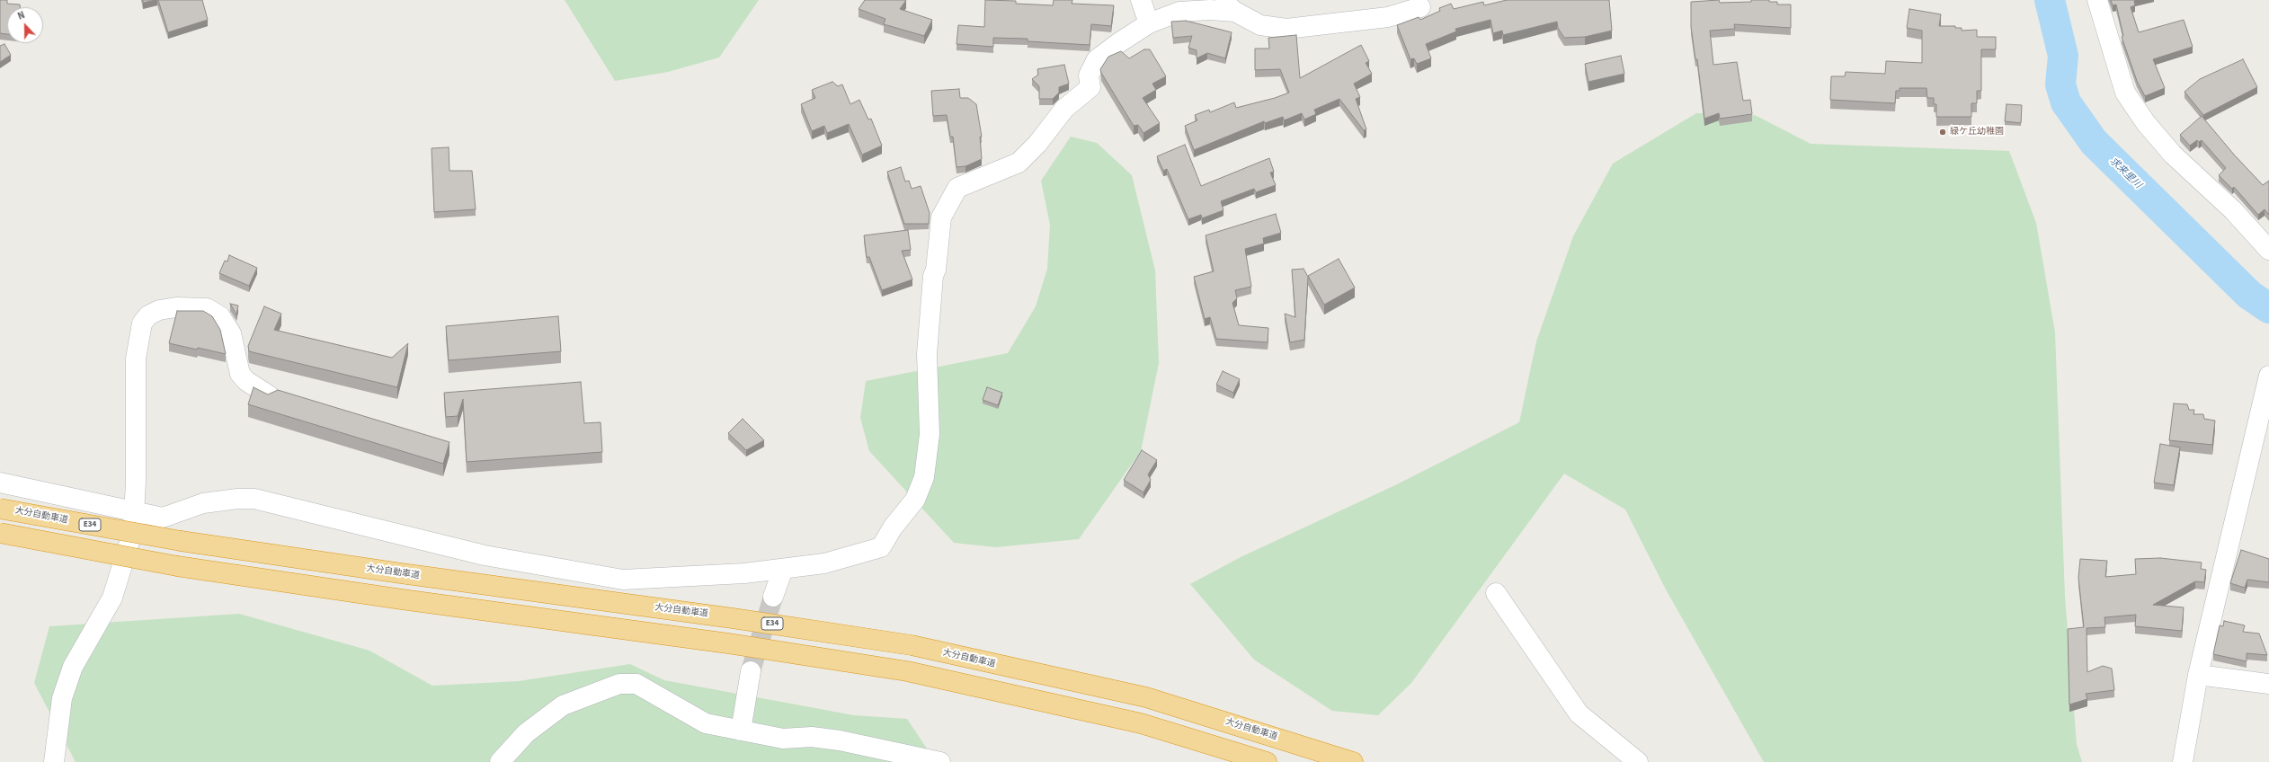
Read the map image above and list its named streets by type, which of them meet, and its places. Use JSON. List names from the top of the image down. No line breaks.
{"streets":{"highway":["大分自動車道","E34"]},"water":["求来里川"],"places":["緑ケ丘幼稚園"],"north":"top"}
